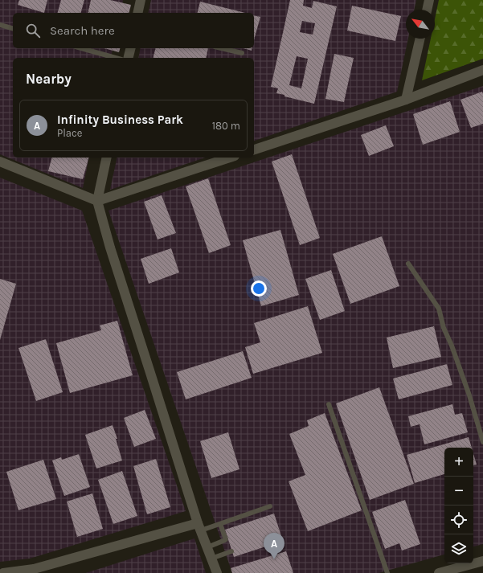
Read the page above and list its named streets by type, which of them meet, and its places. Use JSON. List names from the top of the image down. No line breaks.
{"north":"top left","page":{"search":"Search here","heading":"Nearby","list":[{"mark":"A","name":"Infinity Business Park","note":"Place","value":"180 m"}],"map_buttons":["+","−"],"pins":"A"}}
